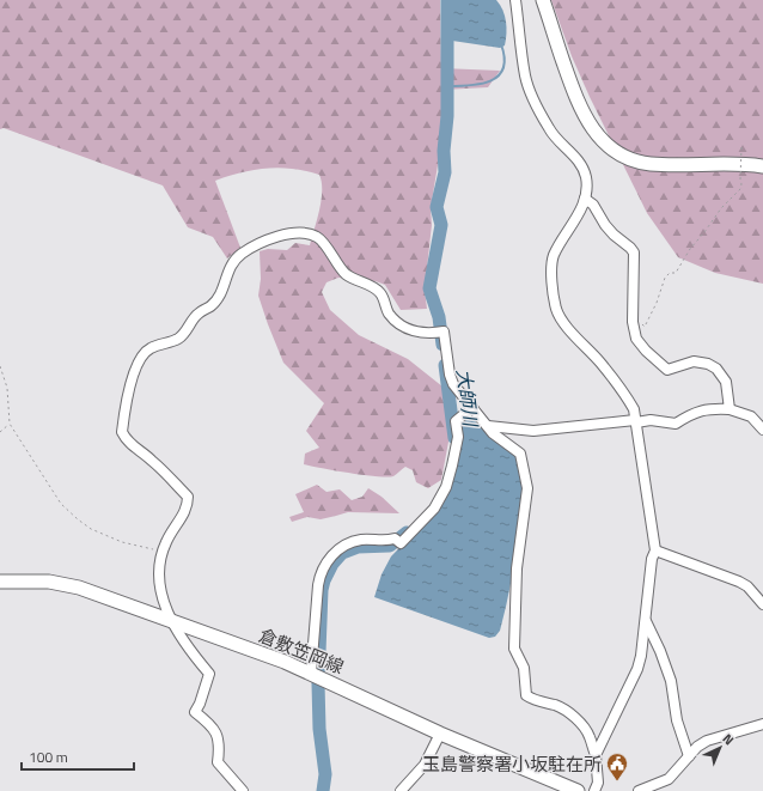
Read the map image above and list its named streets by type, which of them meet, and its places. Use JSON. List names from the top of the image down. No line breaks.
{"streets":{"main road":["倉敷笠岡線"]},"water":["大師川"],"places":{"public building":["玉島警察署小坂駐在所"]},"scale_bar":"100 m","north":"top right"}
